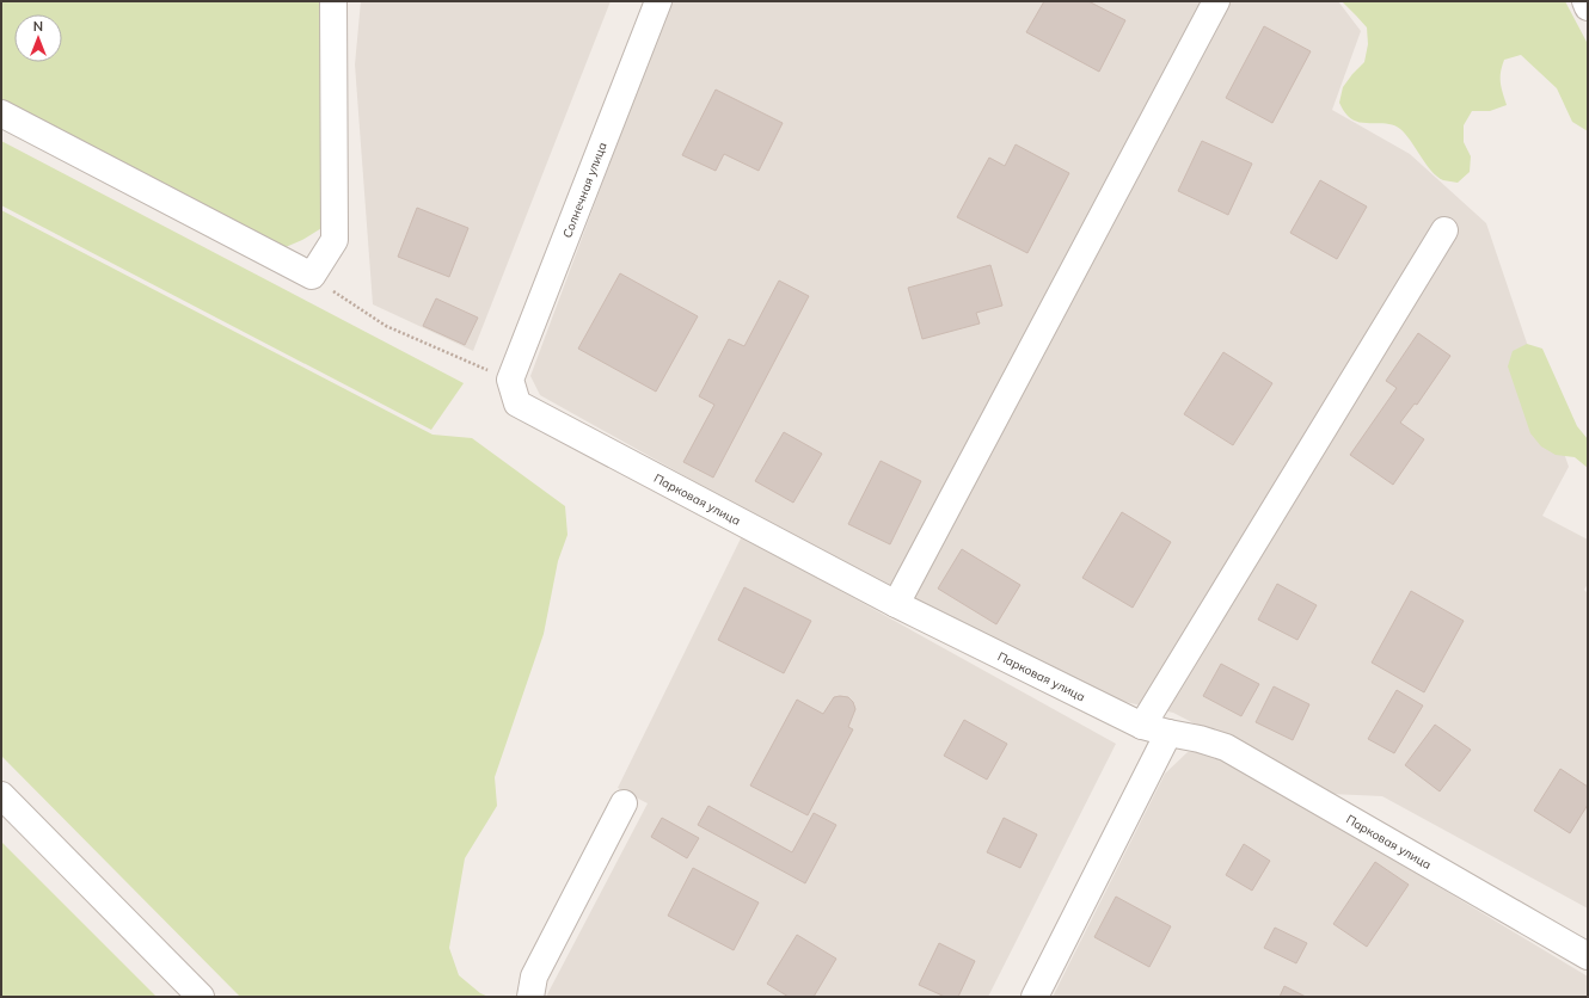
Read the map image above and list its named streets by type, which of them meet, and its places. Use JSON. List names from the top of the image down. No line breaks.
{"streets":{"street":["Солнечная улица","Парковая улица"]},"crossings":[["Солнечная улица","Парковая улица"]],"north":"top"}
